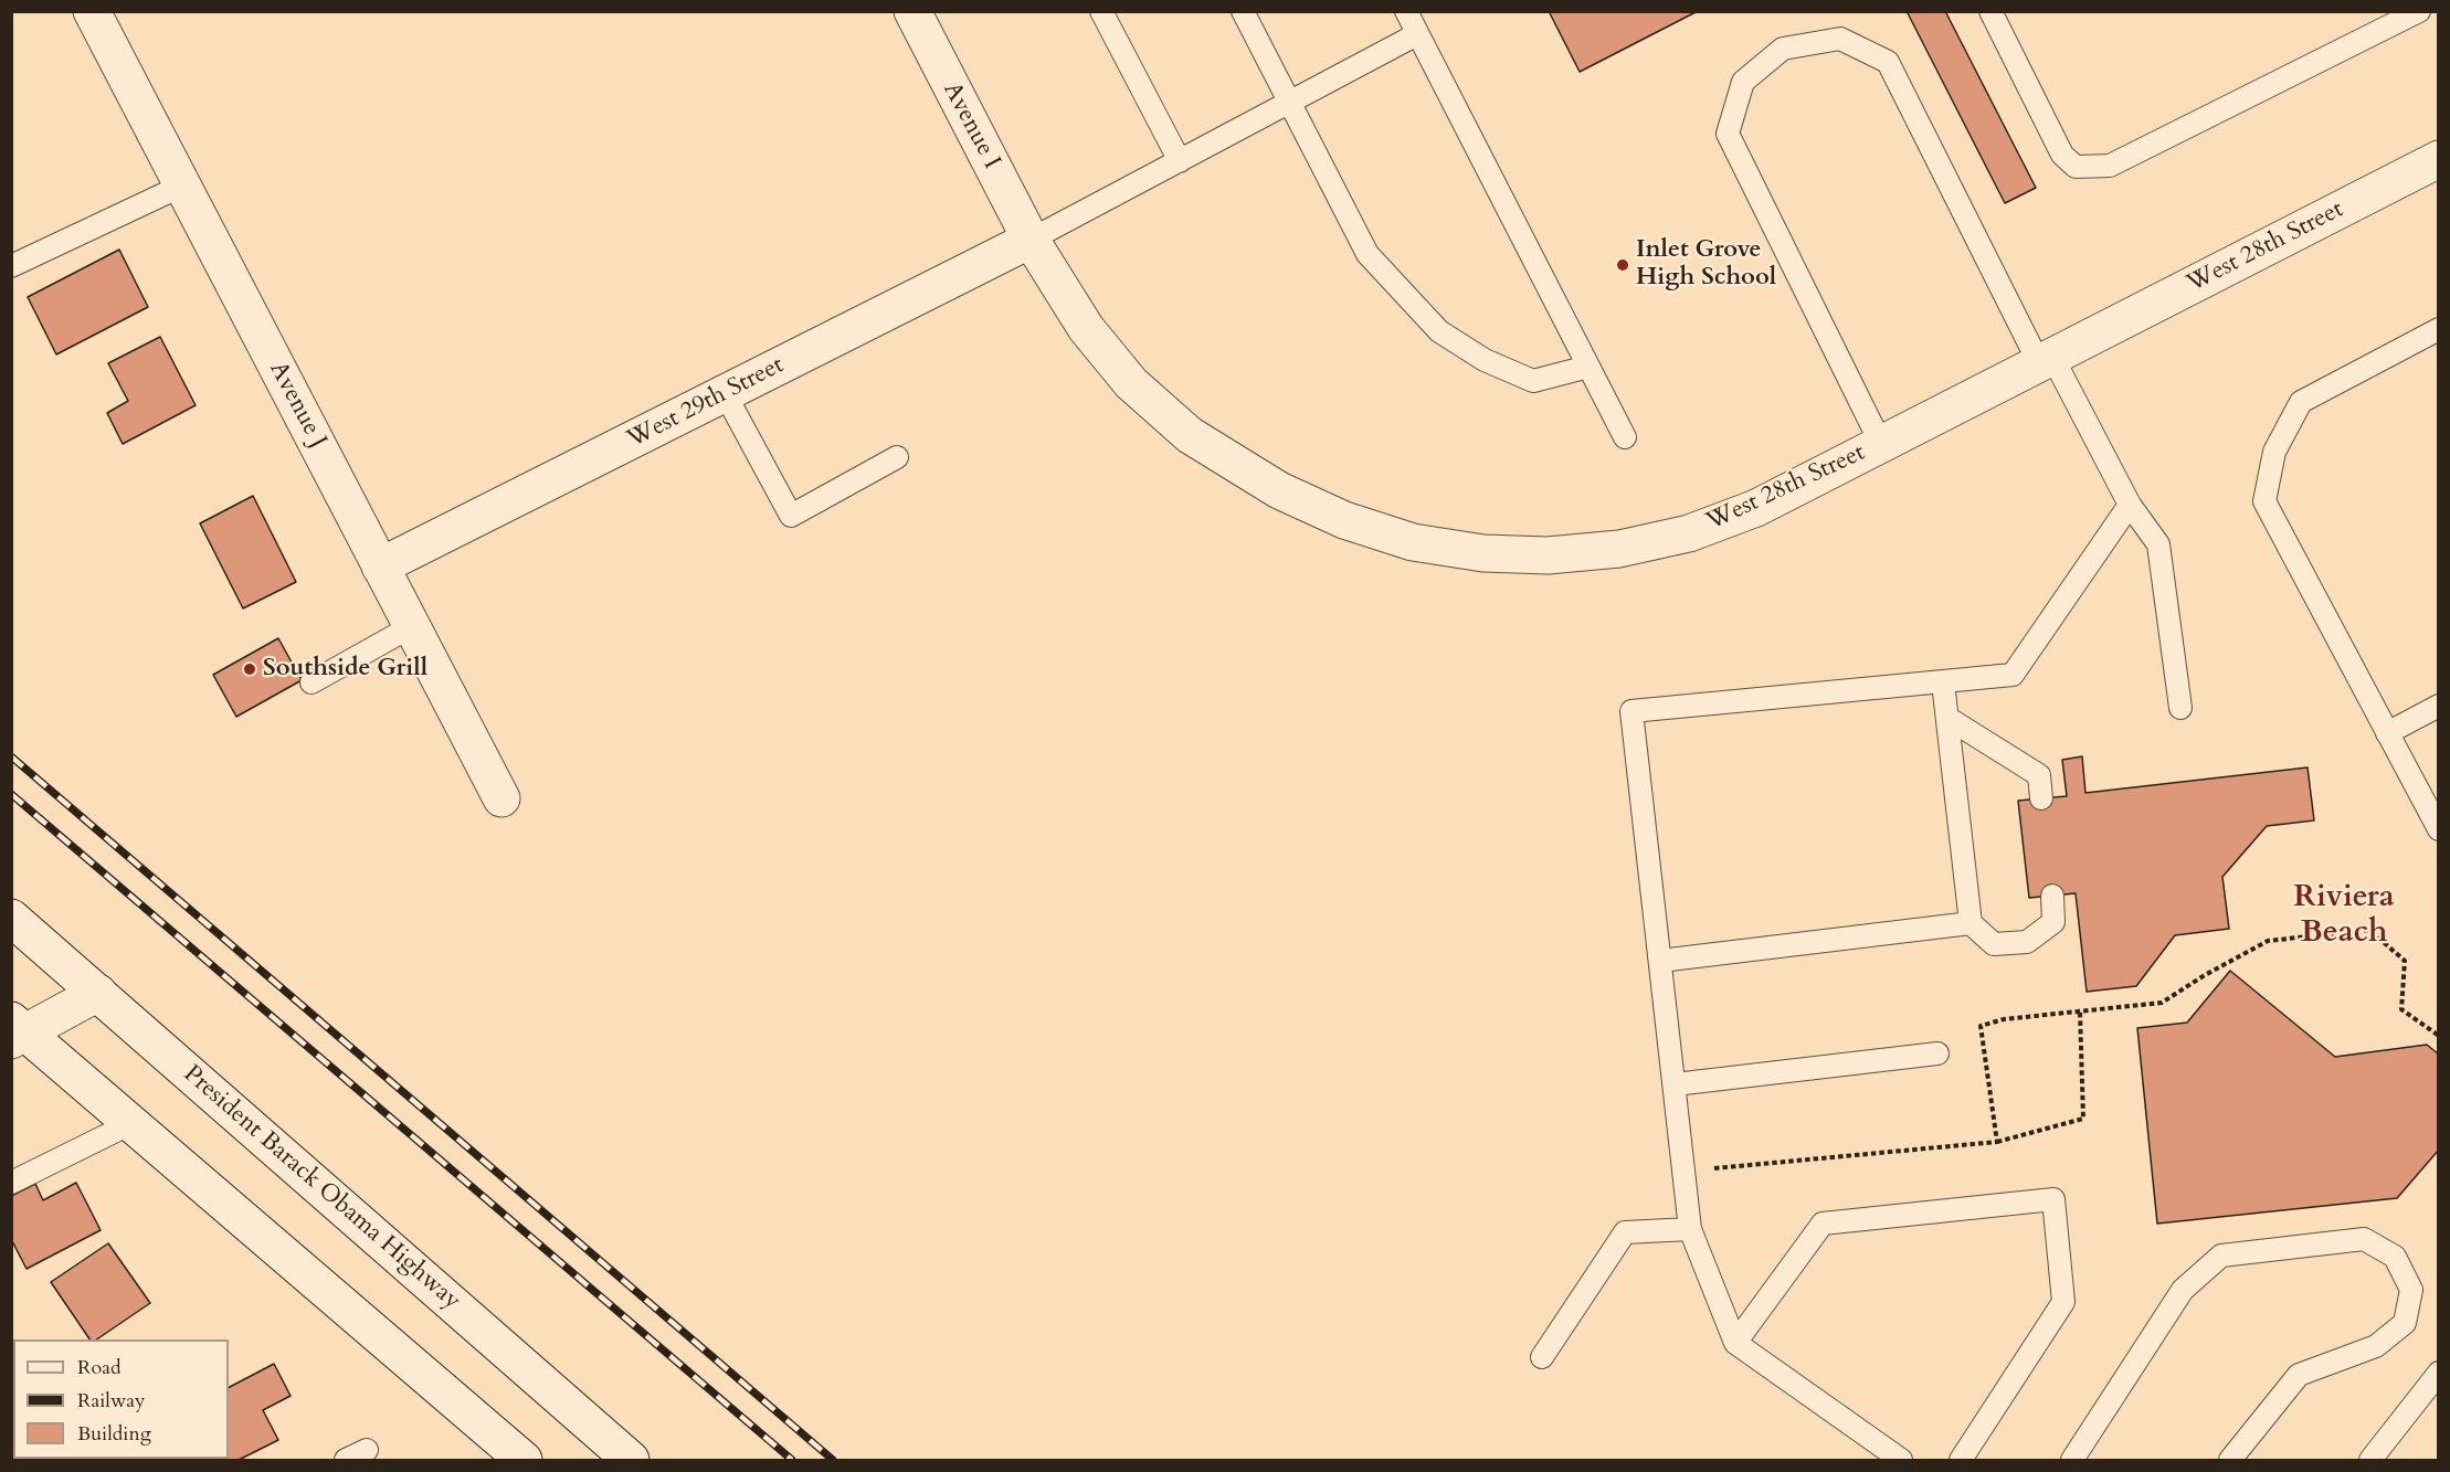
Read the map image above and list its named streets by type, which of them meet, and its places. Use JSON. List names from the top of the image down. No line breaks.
{"streets":{"street":["Avenue I","West 28th Street","West 29th Street","Avenue J","President Barack Obama Highway"]},"crossings":[["Avenue I","West 28th Street"],["Avenue I","West 29th Street"],["West 28th Street","West 29th Street"],["West 29th Street","Avenue J"]],"districts":["Riviera Beach"],"places":["Inlet Grove High School","Southside Grill"],"legend":["Road","Railway","Building"]}
